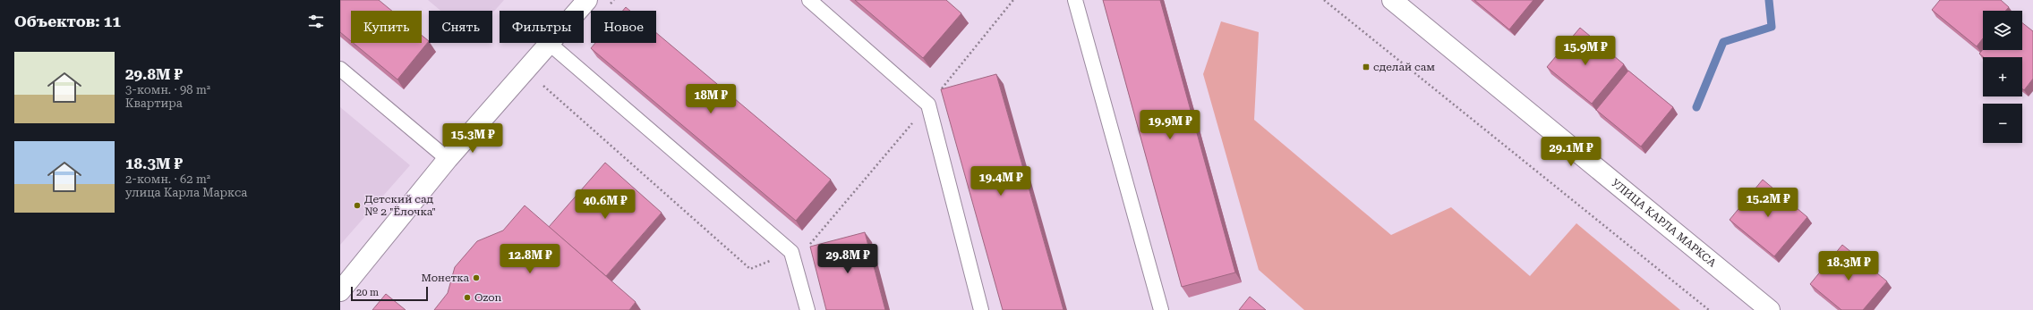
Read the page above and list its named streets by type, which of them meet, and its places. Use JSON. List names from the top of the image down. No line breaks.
{"streets":{"street":["УЛИЦА КАРЛА МАРКСА"]},"places":{"transit":["сделай сам"],"other":["Детский сад № 2 \"Ёлочка\"","Монетка","Ozon"]},"scale_bar":"20 m","page":{"heading":"Объектов: 11","map_buttons":["+","−"],"chip":["Купить","Снять","Фильтры","Новое"],"price":["15.9M ₽","18M ₽","19.9M ₽","15.3M ₽","29.1M ₽","19.4M ₽","15.2M ₽","40.6M ₽","12.8M ₽","29.8M ₽","18.3M ₽"],"list":[{"name":"29.8M ₽","note":"3-комн. · 98 m² · Квартира"},{"name":"18.3M ₽","note":"2-комн. · 62 m² · улица Карла Маркса"}],"scale":"20 m"}}
